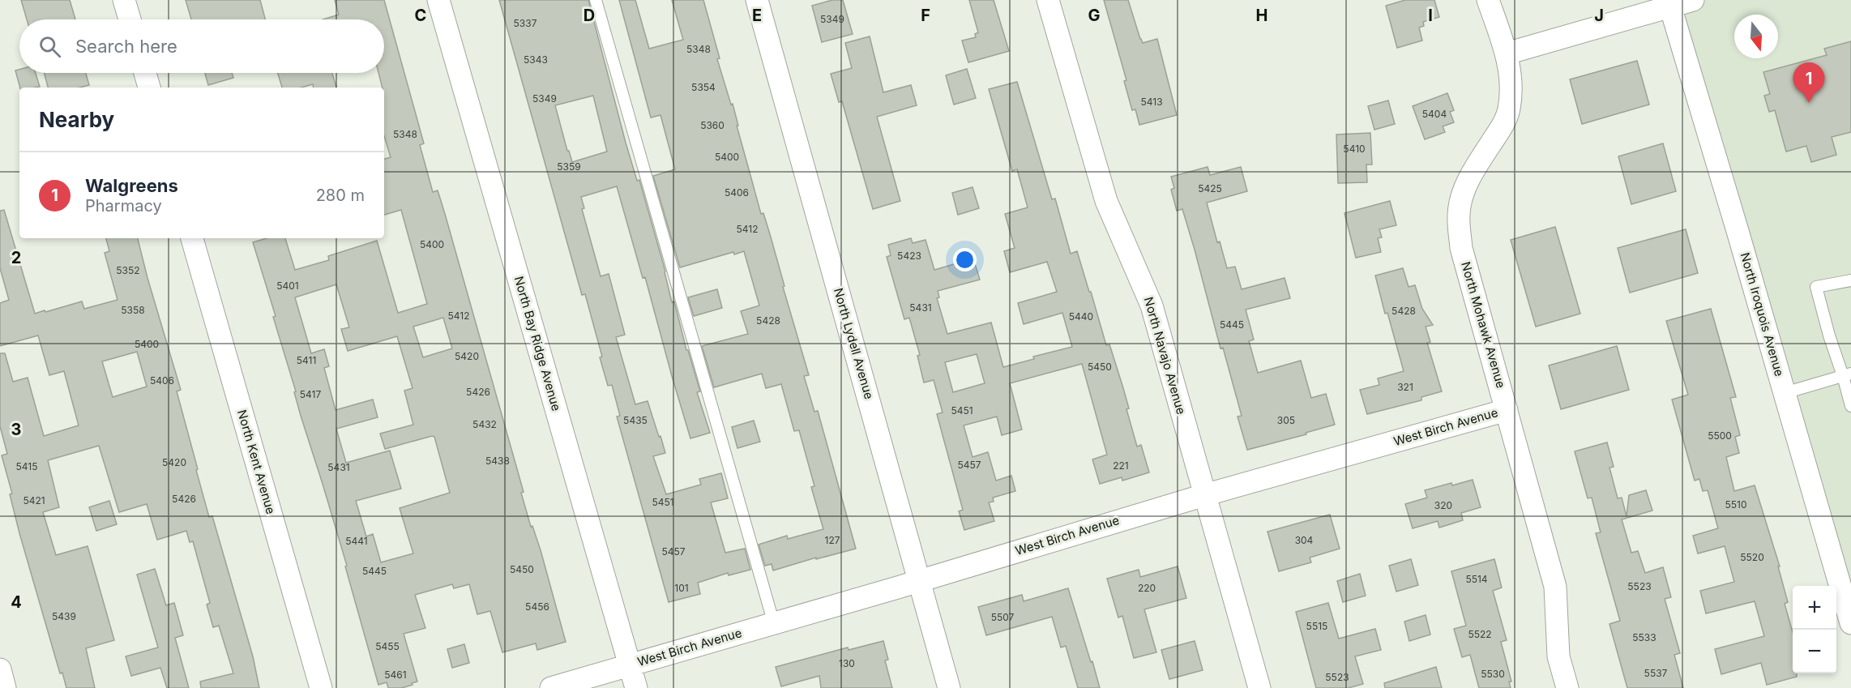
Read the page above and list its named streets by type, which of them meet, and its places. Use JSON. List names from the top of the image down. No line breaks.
{"streets":{"street":["North Iroquois Avenue","North Mohawk Avenue","North Bay Ridge Avenue","North Lydell Avenue","North Navajo Avenue","West Birch Avenue","North Kent Avenue"]},"crossings":[["North Mohawk Avenue","West Birch Avenue"],["North Bay Ridge Avenue","West Birch Avenue"],["North Lydell Avenue","West Birch Avenue"],["North Navajo Avenue","West Birch Avenue"]],"house_numbers":["5349","5337","5348","5343","5354","5349","5413","5404","5360","5348","5410","5400","5359","5425","5406","5412","5400","5423","5352","5401","5431","5358","5428","5412","5440","5428","5445","5400","5420","5411","5450","5406","321","5426","5417","5451","5435","305","5432","5500","5438","5420","5457","221","5415","5431","5426","5421","5451","5510","320","127","304","5441","5457","5520","5450","5445","5514","5523","101","220","5456","5439","5507","5515","5522","5533","5455","130","5537","5530","5461","5523"],"north":"bottom","page":{"search":"Search here","pins":"1","heading":"Nearby","list":[{"mark":"1","name":"Walgreens","note":"Pharmacy","value":"280 m"}],"map_buttons":["+","−"]},"grid":{"columns":["C","D","E","F","G","H","I","J"],"rows":["2","3","4"]}}
